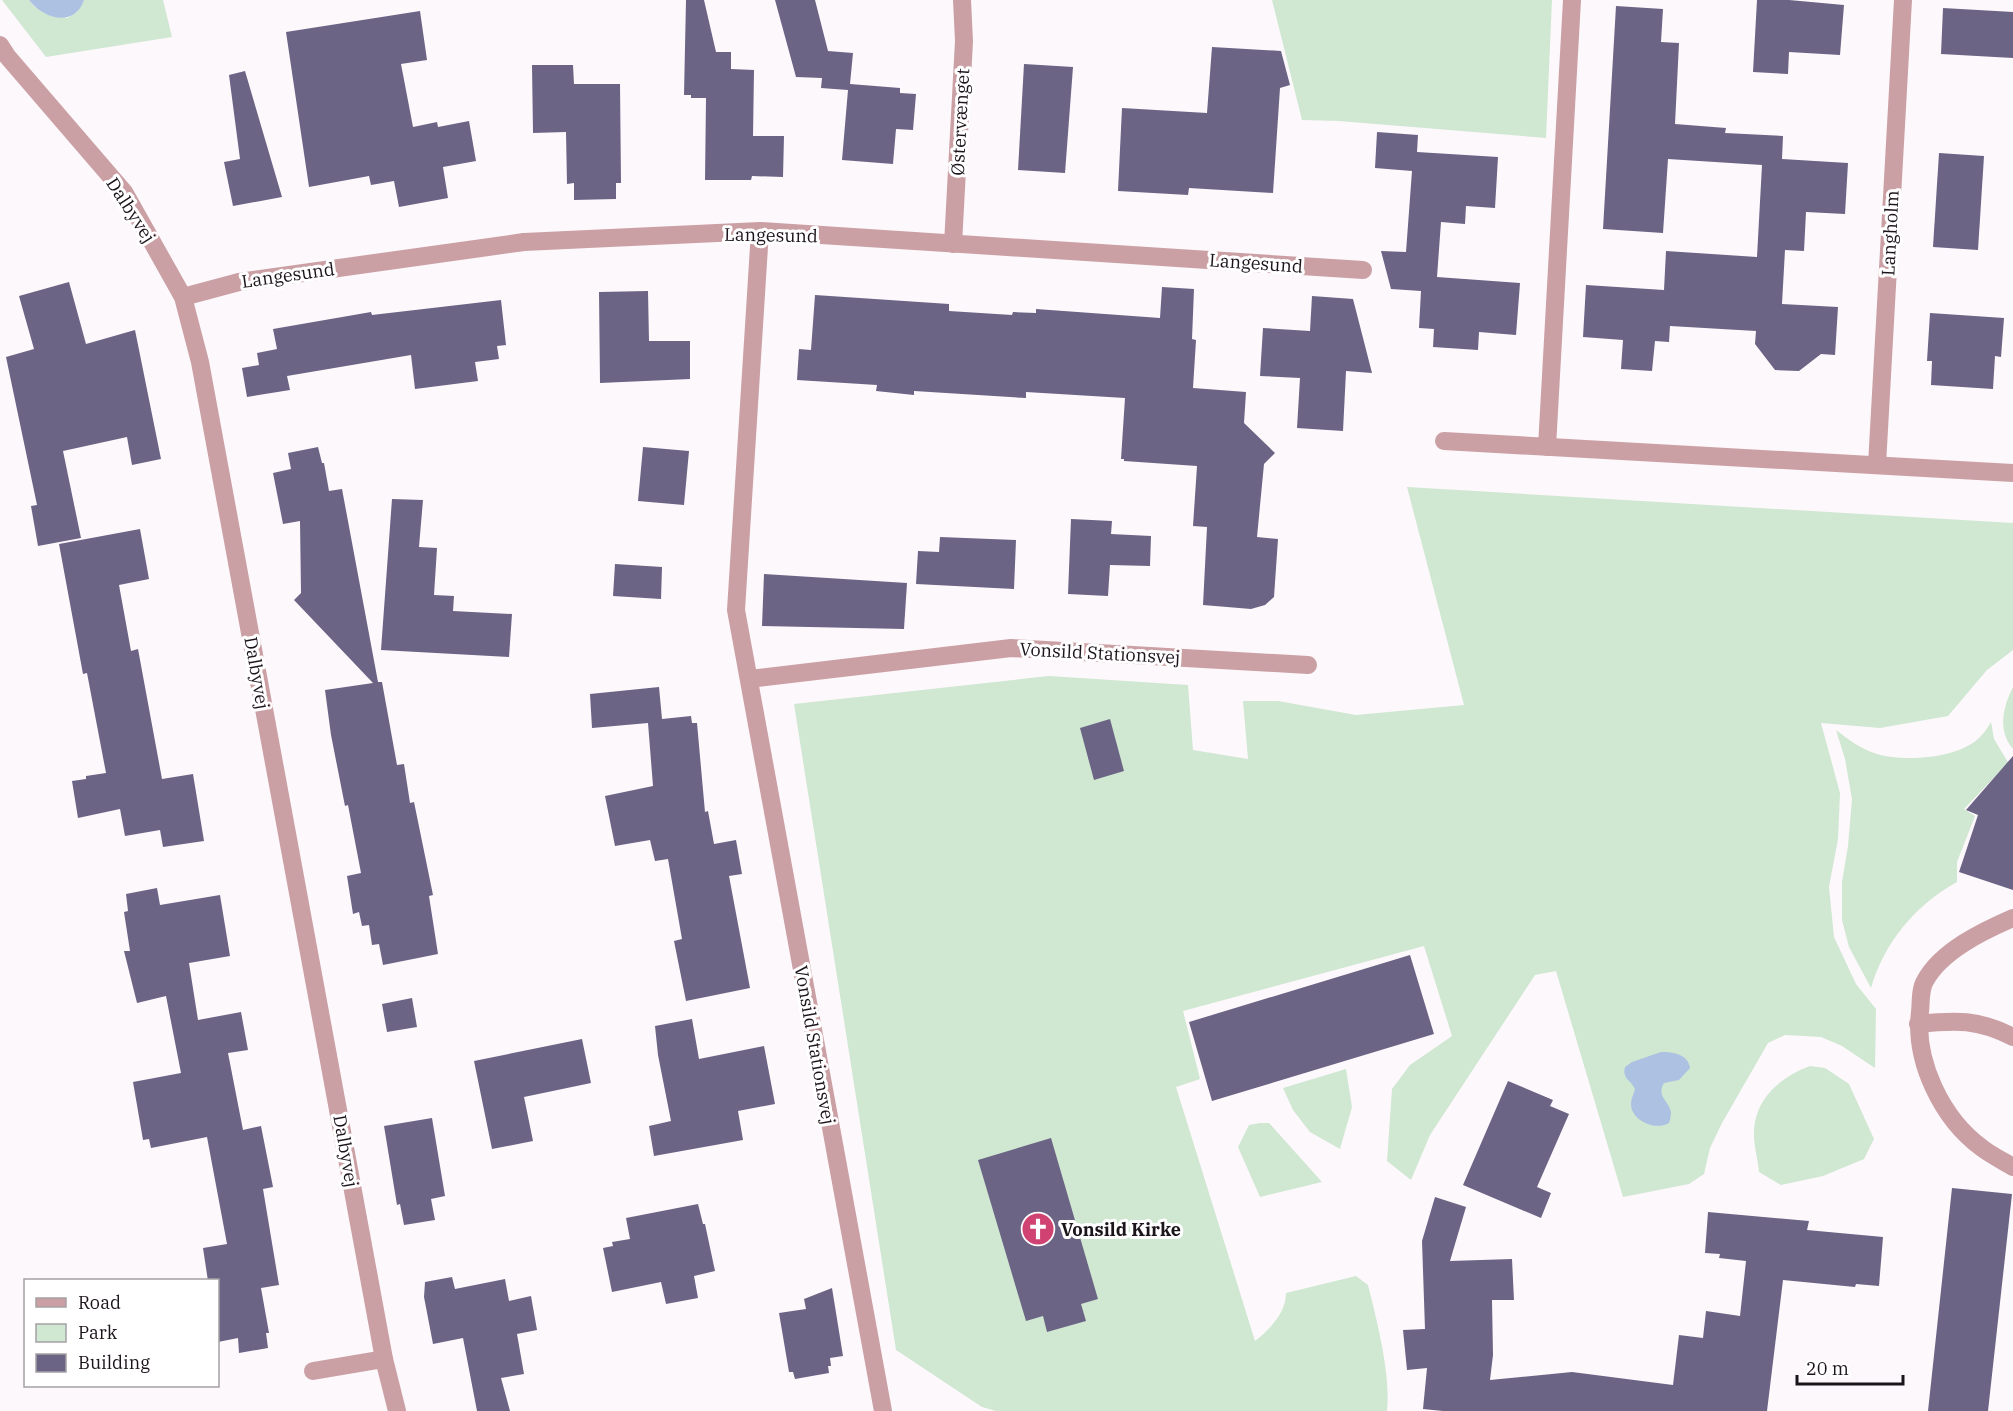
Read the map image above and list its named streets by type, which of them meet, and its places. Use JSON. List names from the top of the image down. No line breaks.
{"streets":{"street":["Østervænget","Dalbyvej","Langholm","Langesund","Vonsild Stationsvej"]},"crossings":[["Østervænget","Langesund"],["Dalbyvej","Langesund"],["Langesund","Vonsild Stationsvej"]],"places":{"church":["Vonsild Kirke"]},"legend":["Road","Park","Building"],"scale_bar":"20 m"}
